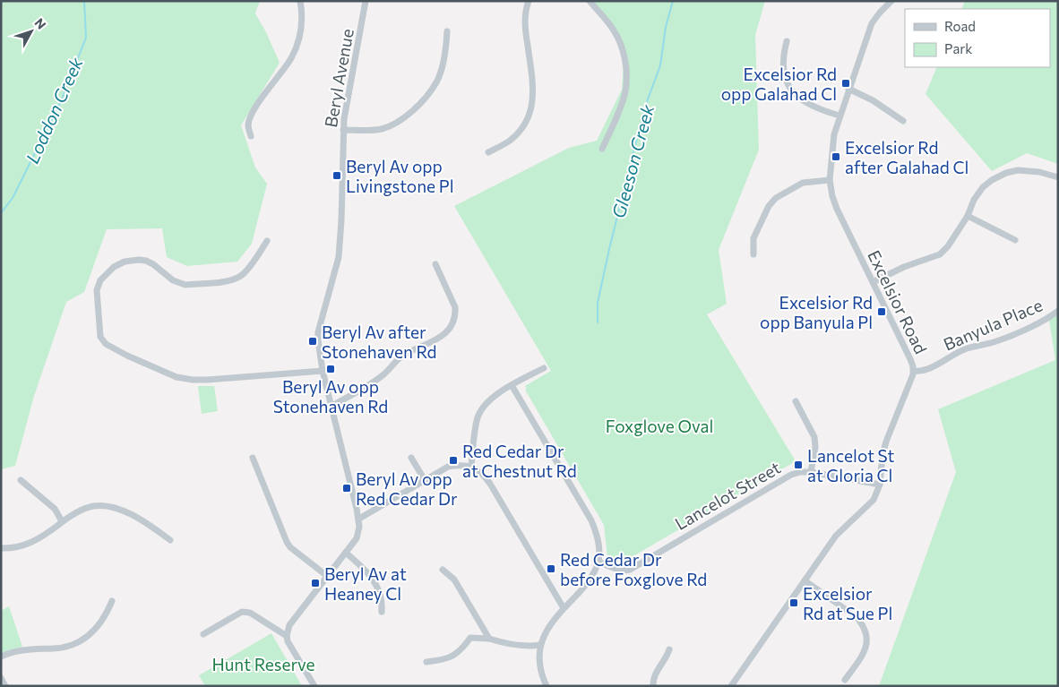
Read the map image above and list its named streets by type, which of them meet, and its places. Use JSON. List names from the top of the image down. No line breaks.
{"streets":{"street":["Beryl Avenue","Excelsior Road","Banyula Place","Lancelot Street"]},"crossings":[["Excelsior Road","Banyula Place"],["Excelsior Road","Lancelot Street"]],"water":["Loddon Creek","Gleeson Creek"],"parks":["Foxglove Oval","Hunt Reserve"],"places":{"transit":["Excelsior Rd opp Galahad Cl","Excelsior Rd after Galahad Cl","Beryl Av opp Livingstone Pl","Excelsior Rd opp Banyula Pl","Beryl Av after Stonehaven Rd","Beryl Av opp Stonehaven Rd","Red Cedar Dr at Chestnut Rd","Lancelot St at Gloria Cl","Beryl Av opp Red Cedar Dr","Red Cedar Dr before Foxglove Rd","Beryl Av at Heaney Cl","Excelsior Rd at Sue Pl"]},"legend":["Road","Park"],"north":"top right"}
